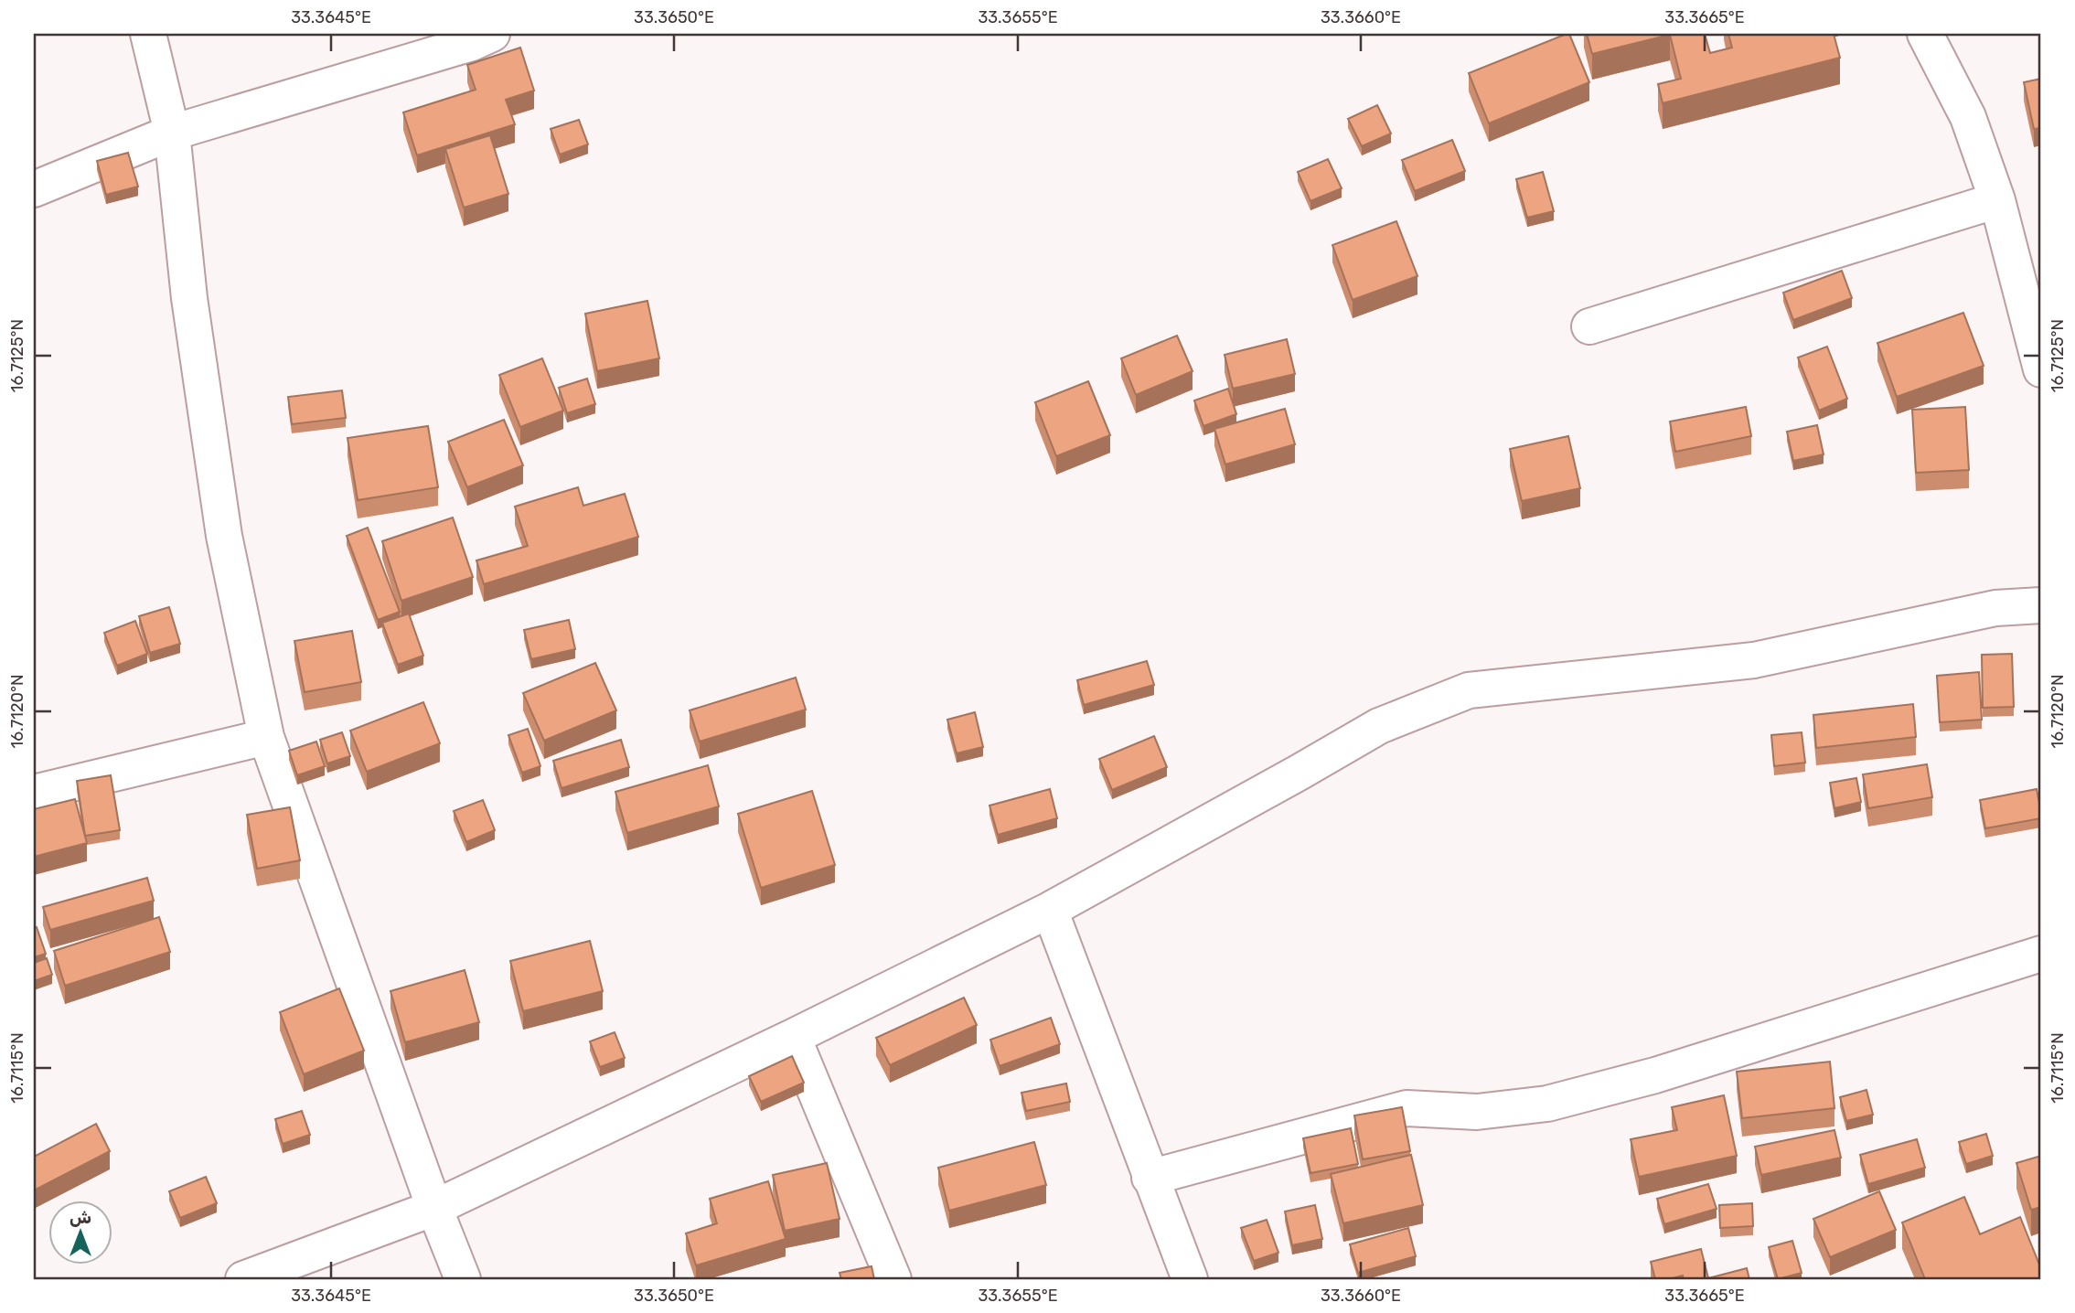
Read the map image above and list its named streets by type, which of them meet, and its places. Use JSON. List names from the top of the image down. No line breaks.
{"north":"top","coordinates":["33.3645°E","33.3650°E","33.3655°E","33.3660°E","33.3665°E","16.7125°N","16.7120°N","16.7115°N"]}
